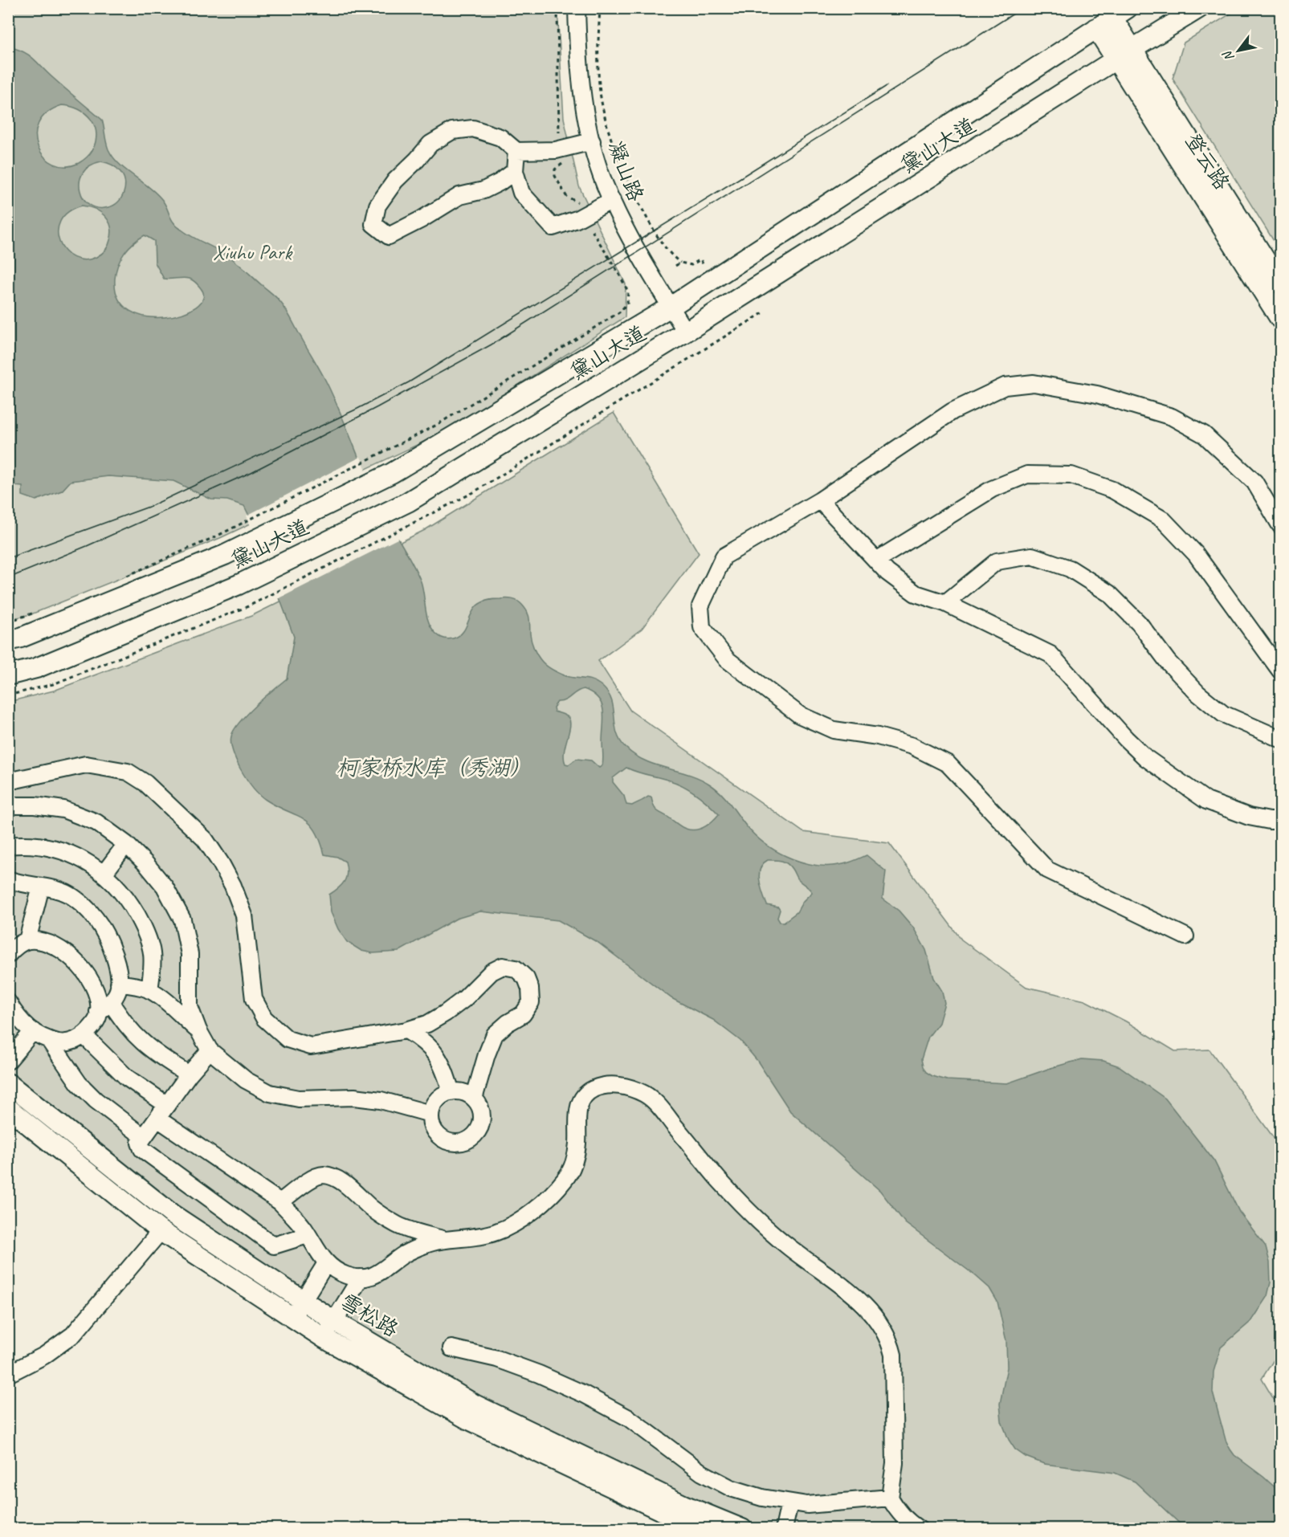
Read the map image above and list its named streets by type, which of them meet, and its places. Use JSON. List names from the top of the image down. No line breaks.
{"streets":{"main road":["黛山大道","登云路","雪松路"],"street":["凝山路"]},"crossings":[["黛山大道","登云路"],["黛山大道","凝山路"]],"water":["柯家桥水库（秀湖）"],"parks":["Xiuhu Park"],"north":"bottom left"}
